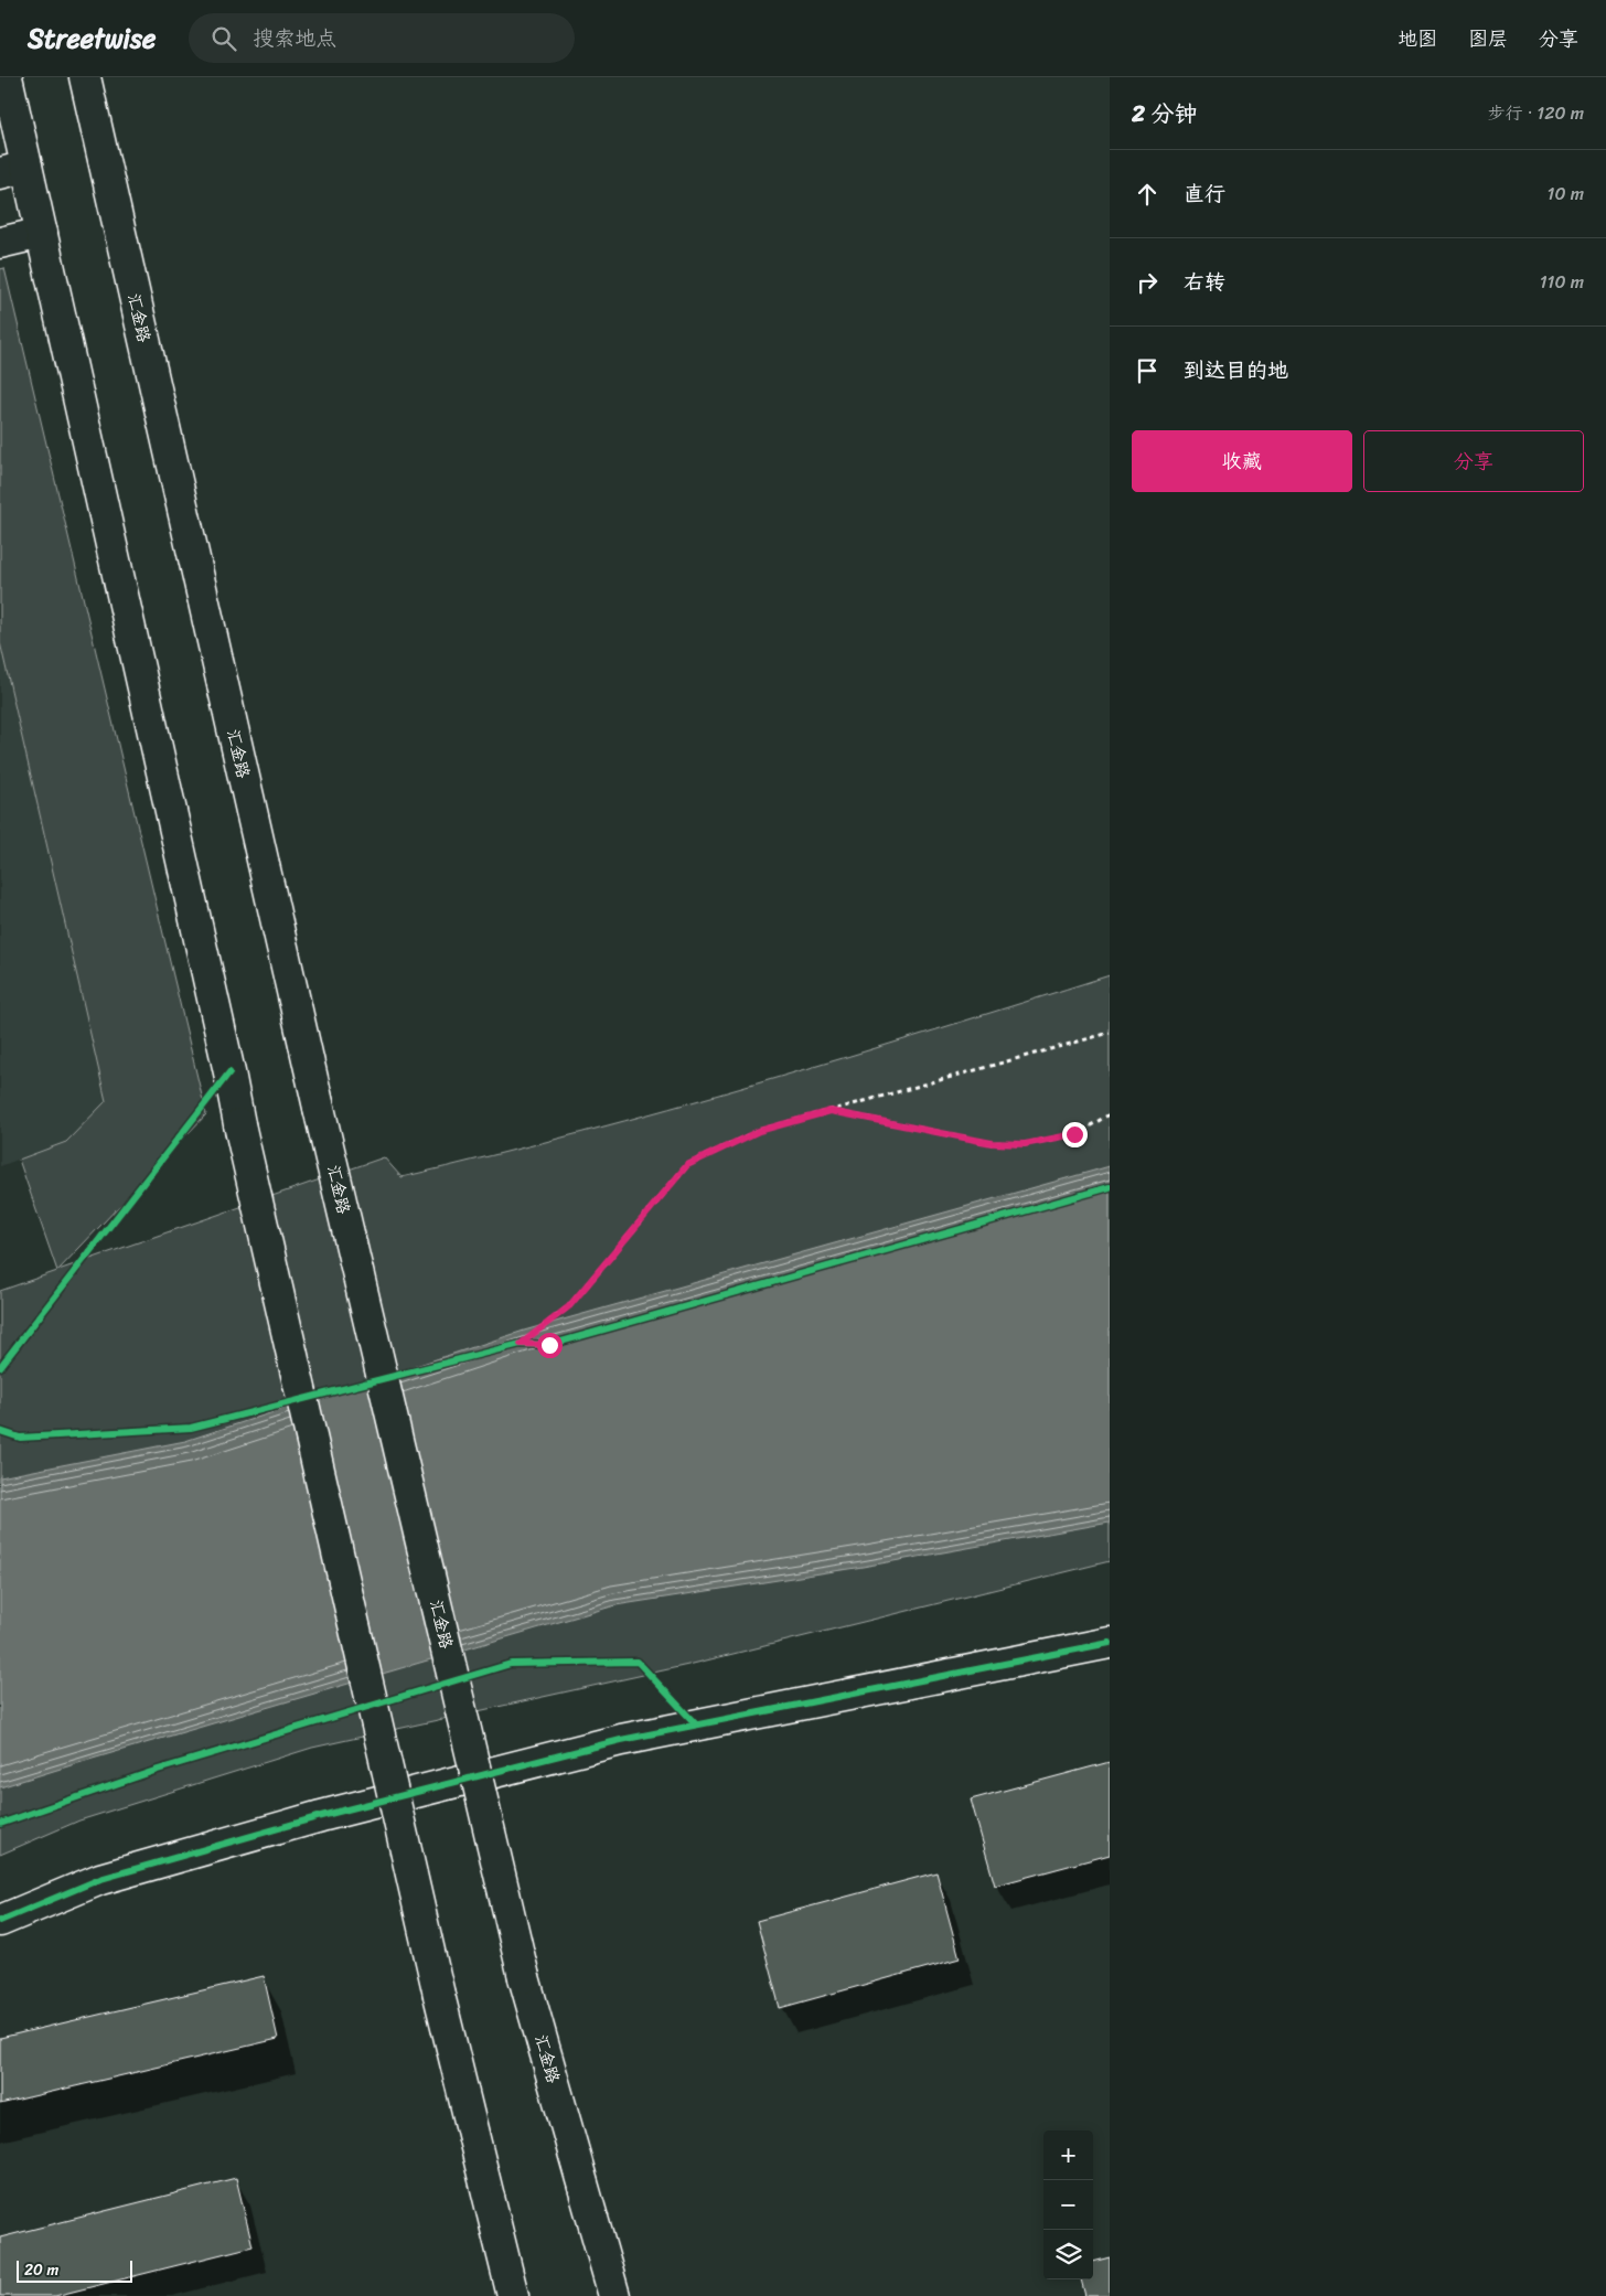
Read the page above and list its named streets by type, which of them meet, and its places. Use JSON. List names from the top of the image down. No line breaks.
{"streets":{"main road":["汇金路"]},"scale_bar":"20 m","page":{"header":"Streetwise","search":"搜索地点","nav":["地图","图层","分享"],"heading":["2 分钟","步行 · 120 m"],"list":[["直行","10 m"],["右转","110 m"],"到达目的地"],"buttons":["收藏","分享"],"map_buttons":["+","−"],"scale":"20 m"}}
